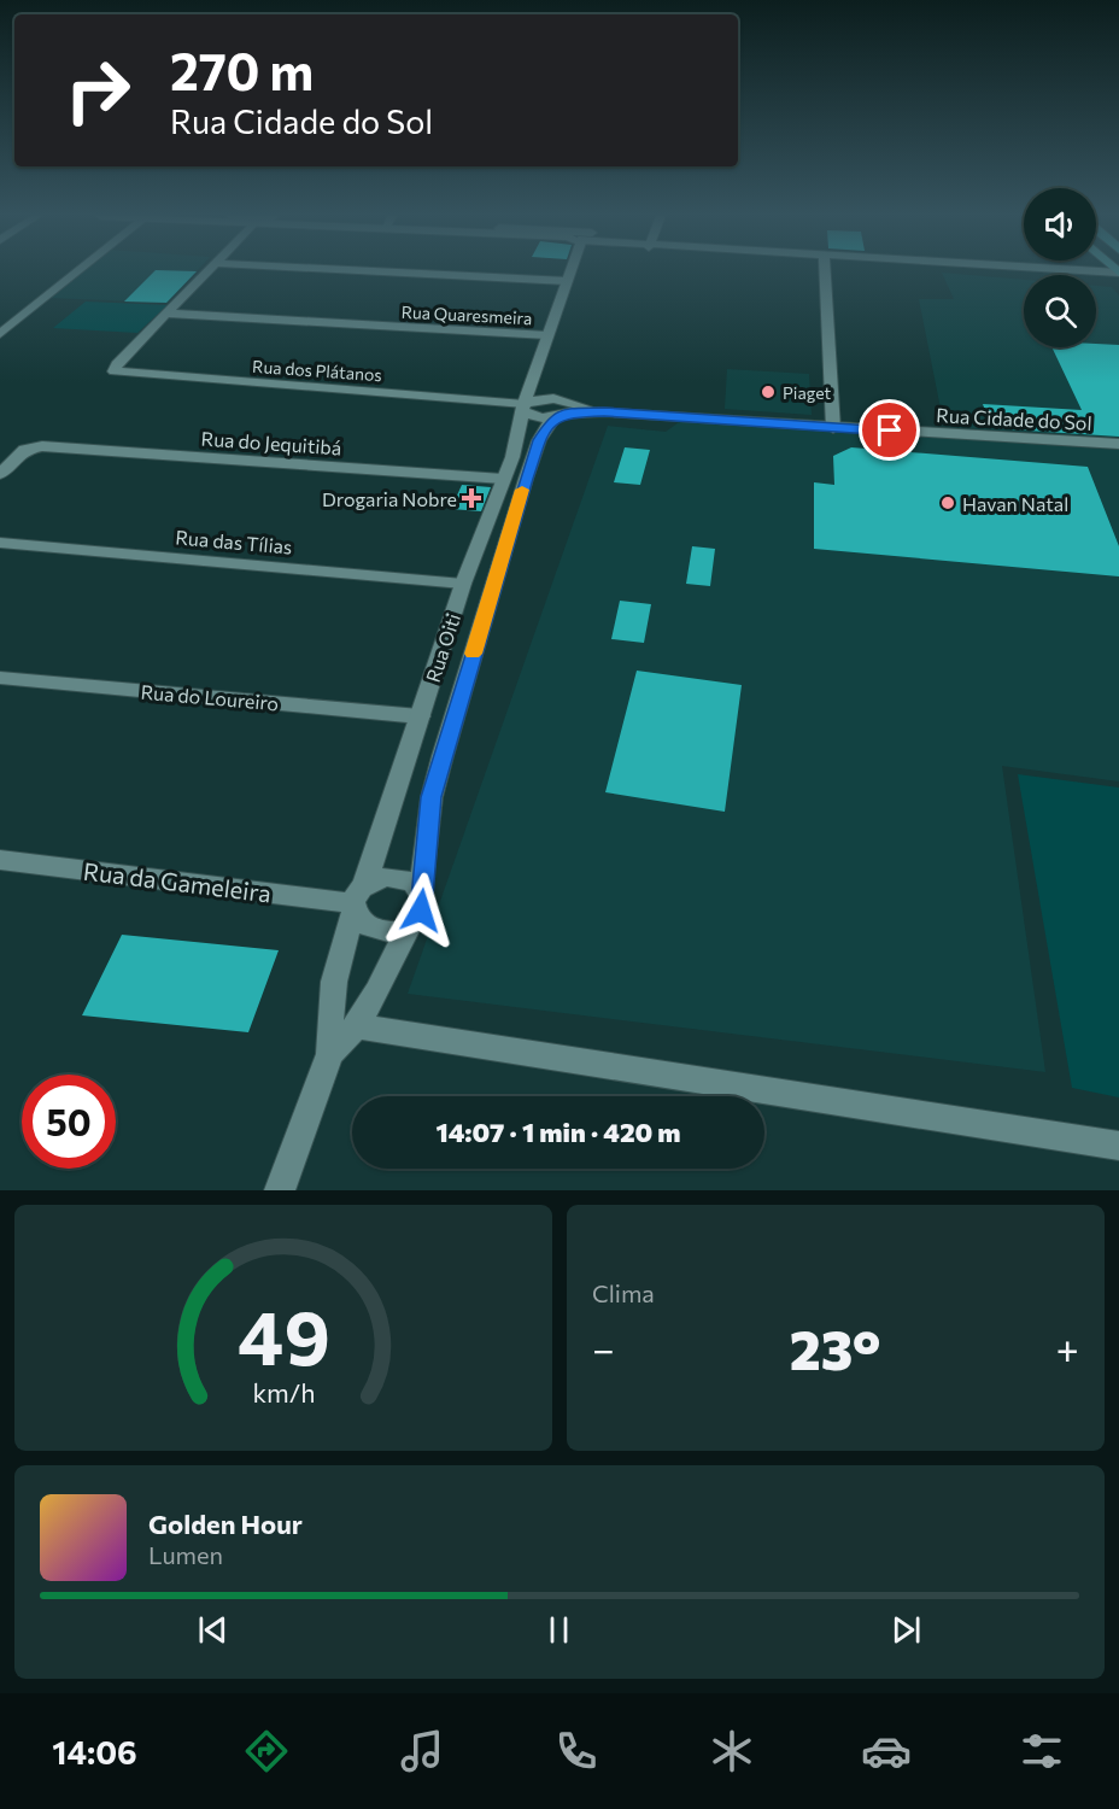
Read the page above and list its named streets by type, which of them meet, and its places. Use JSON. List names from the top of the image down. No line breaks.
{"streets":{"street":["Rua Quaresmeira","Rua dos Plátanos","Rua Cidade do Sol","Rua do Jequitibá","Rua das Tílias","Rua Oiti","Rua do Loureiro","Rua da Gameleira"]},"crossings":[["Rua Quaresmeira","Rua dos Plátanos"],["Rua Quaresmeira","Rua Oiti"],["Rua dos Plátanos","Rua Cidade do Sol"],["Rua dos Plátanos","Rua Oiti"],["Rua Cidade do Sol","Rua Oiti"],["Rua do Jequitibá","Rua Oiti"],["Rua das Tílias","Rua Oiti"],["Rua Oiti","Rua do Loureiro"],["Rua Oiti","Rua da Gameleira"]],"places":{"other":["Piaget","Havan Natal"],"health":["Drogaria Nobre"]},"page":{"turn":["270 m","Rua Cidade do Sol"],"limit":"50","trip":"14:07 · 1 min · 420 m","tile":"Clima","heat":["−","23°","+"],"song":["Golden Hour","Lumen"],"tabs":"14:06","gauge":["49","km/h"]}}
